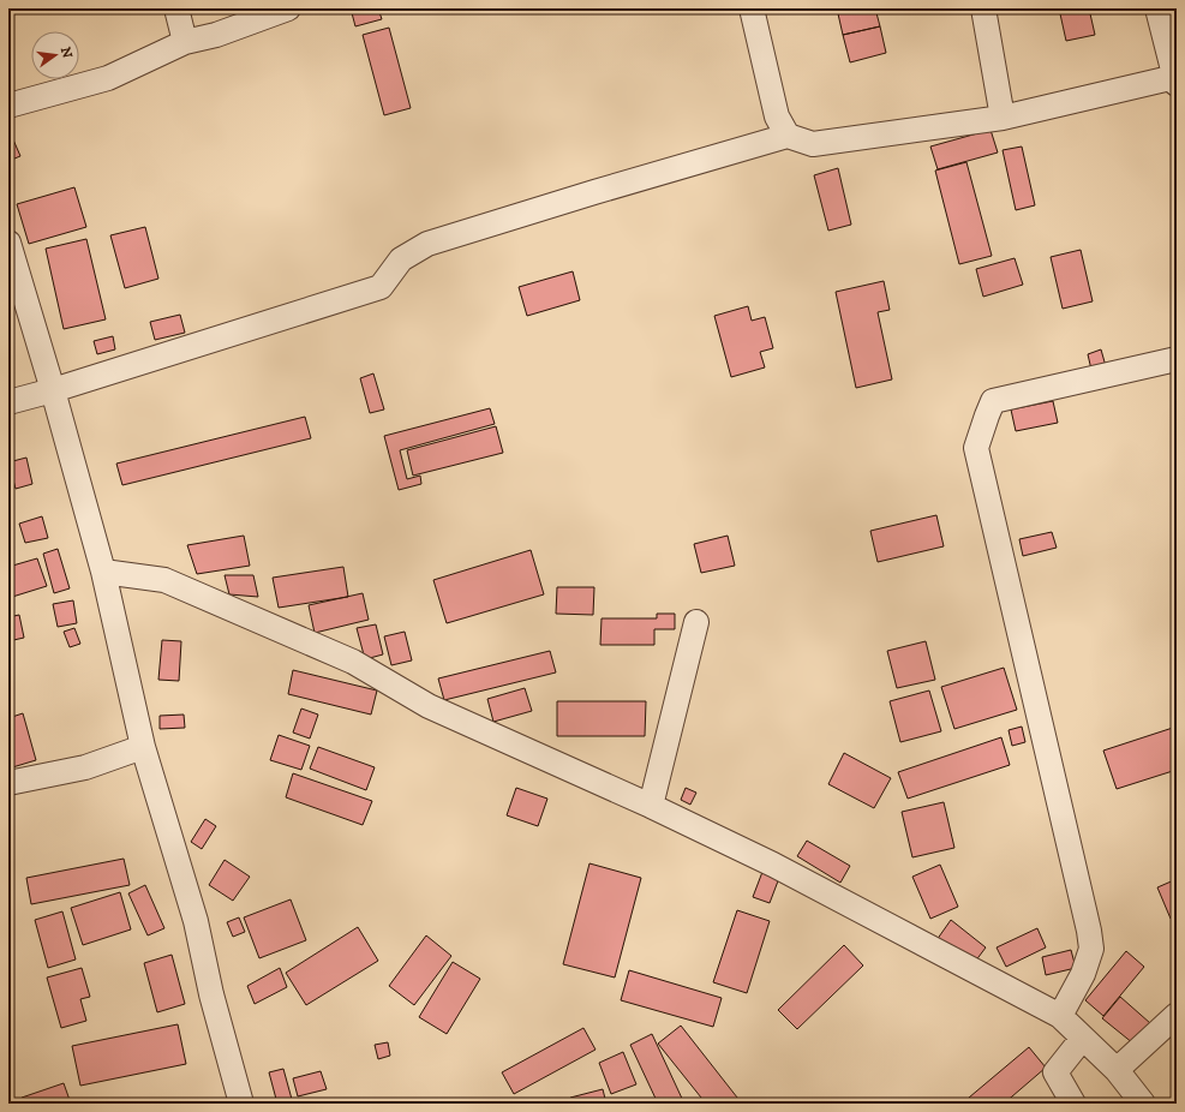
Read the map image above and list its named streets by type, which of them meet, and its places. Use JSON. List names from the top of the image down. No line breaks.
{"north":"right"}
